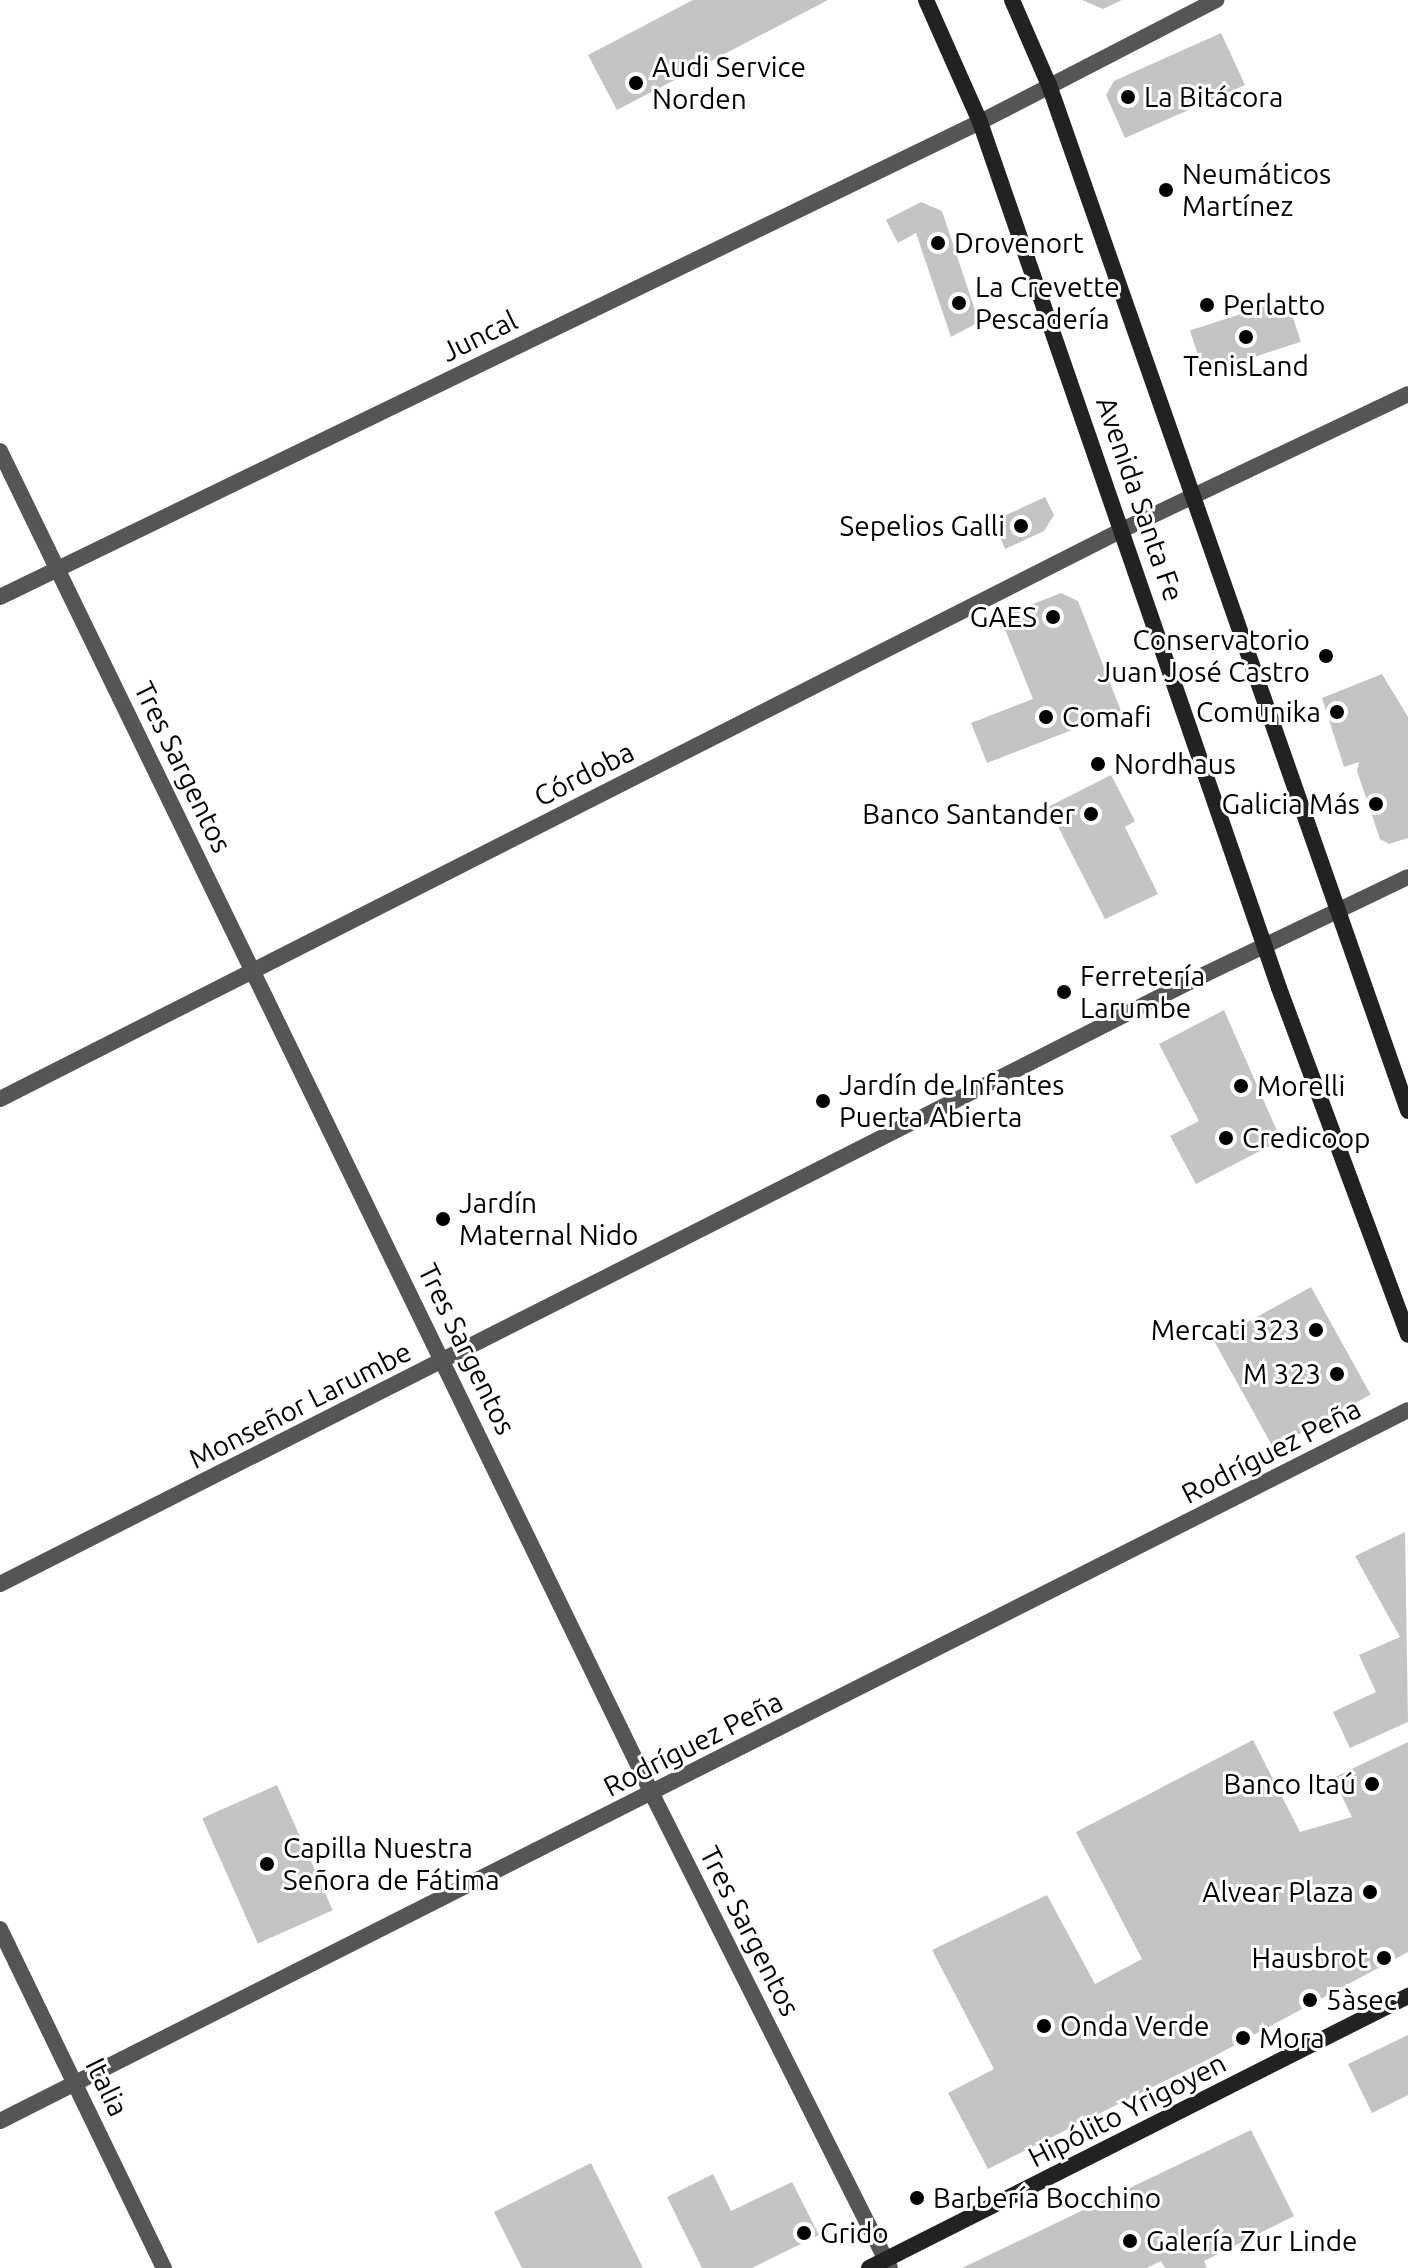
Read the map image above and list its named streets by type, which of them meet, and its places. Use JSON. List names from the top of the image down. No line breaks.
{"streets":{"main road":["Avenida Santa Fe","Hipólito Yrigoyen"],"street":["Juncal","Tres Sargentos","Córdoba","Monseñor Larumbe","Rodríguez Peña","Italia"]},"crossings":[["Juncal","Avenida Santa Fe"],["Juncal","Tres Sargentos"],["Avenida Santa Fe","Córdoba"],["Avenida Santa Fe","Monseñor Larumbe"],["Tres Sargentos","Córdoba"],["Tres Sargentos","Monseñor Larumbe"],["Tres Sargentos","Rodríguez Peña"],["Tres Sargentos","Hipólito Yrigoyen"],["Rodríguez Peña","Italia"]],"places":["Audi Service Norden","La Bitácora","Neumáticos Martínez","Drovenort","La Crevette Pescadería","Perlatto","TenisLand","Sepelios Galli","GAES","Conservatorio Juan José Castro","Comunika","Comafi","Nordhaus","Galicia Más","Banco Santander","Ferretería Larumbe","Morelli","Jardín de Infantes Puerta Abierta","Credicoop","Jardín Maternal Nido","Mercati 323","M 323","Banco Itaú","Capilla Nuestra Señora de Fátima","Alvear Plaza","Hausbrot","5àsec","Onda Verde","Mora","Barbería Bocchino","Grido","Galería Zur Linde"]}
